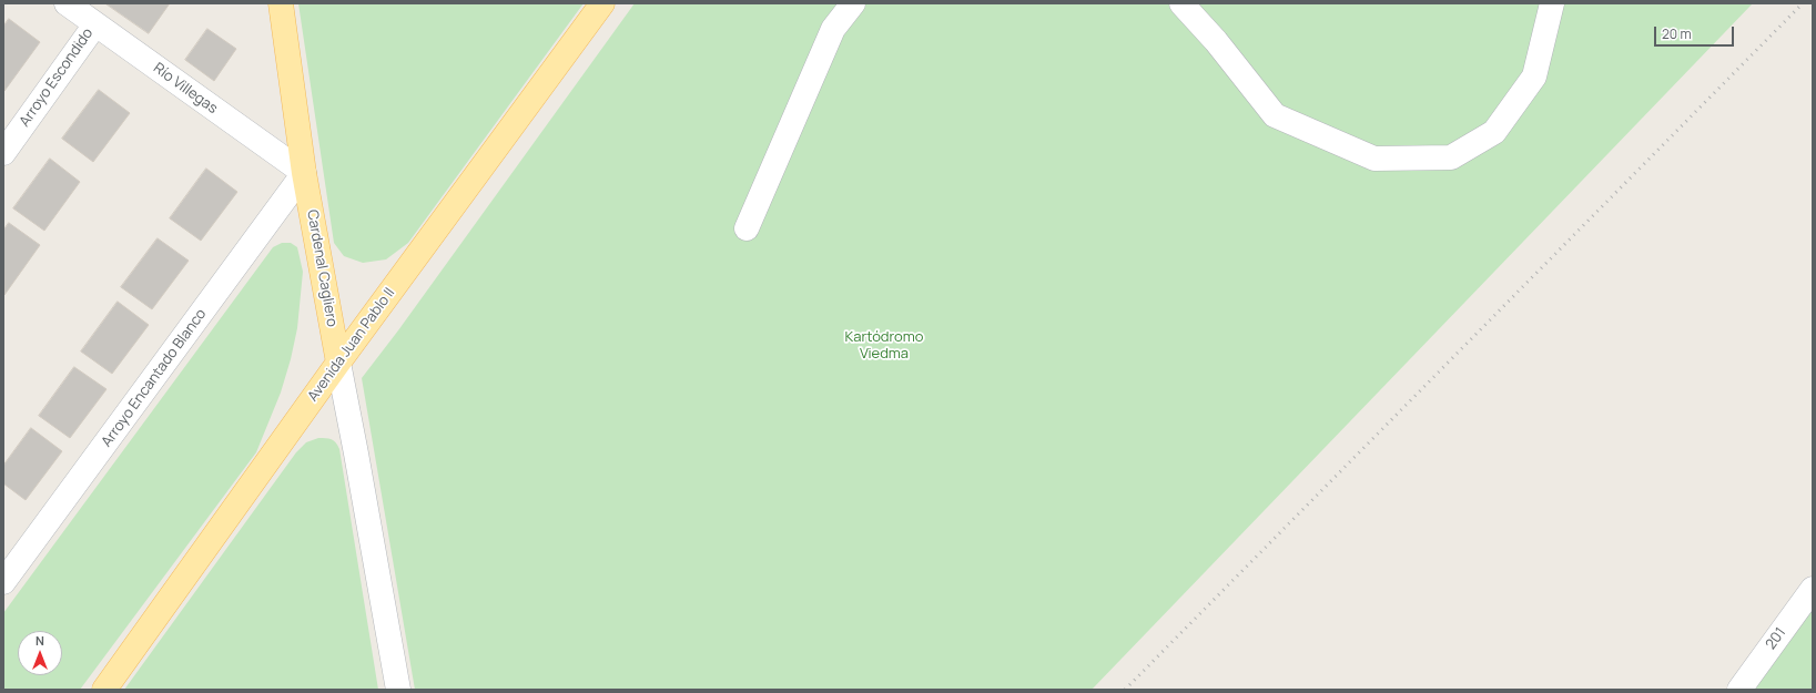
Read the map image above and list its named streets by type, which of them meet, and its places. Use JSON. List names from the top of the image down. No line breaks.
{"streets":{"main road":["Cardenal Cagliero","Avenida Juan Pablo II"],"street":["Arroyo Escondido","Río Villegas","Arroyo Encantado Blanco","201"]},"crossings":[["Arroyo Escondido","Río Villegas"],["Río Villegas","Cardenal Cagliero"],["Río Villegas","Arroyo Encantado Blanco"],["Cardenal Cagliero","Avenida Juan Pablo II"],["Cardenal Cagliero","Arroyo Encantado Blanco"]],"parks":["Kartódromo Viedma"],"scale_bar":"20 m","north":"top"}
